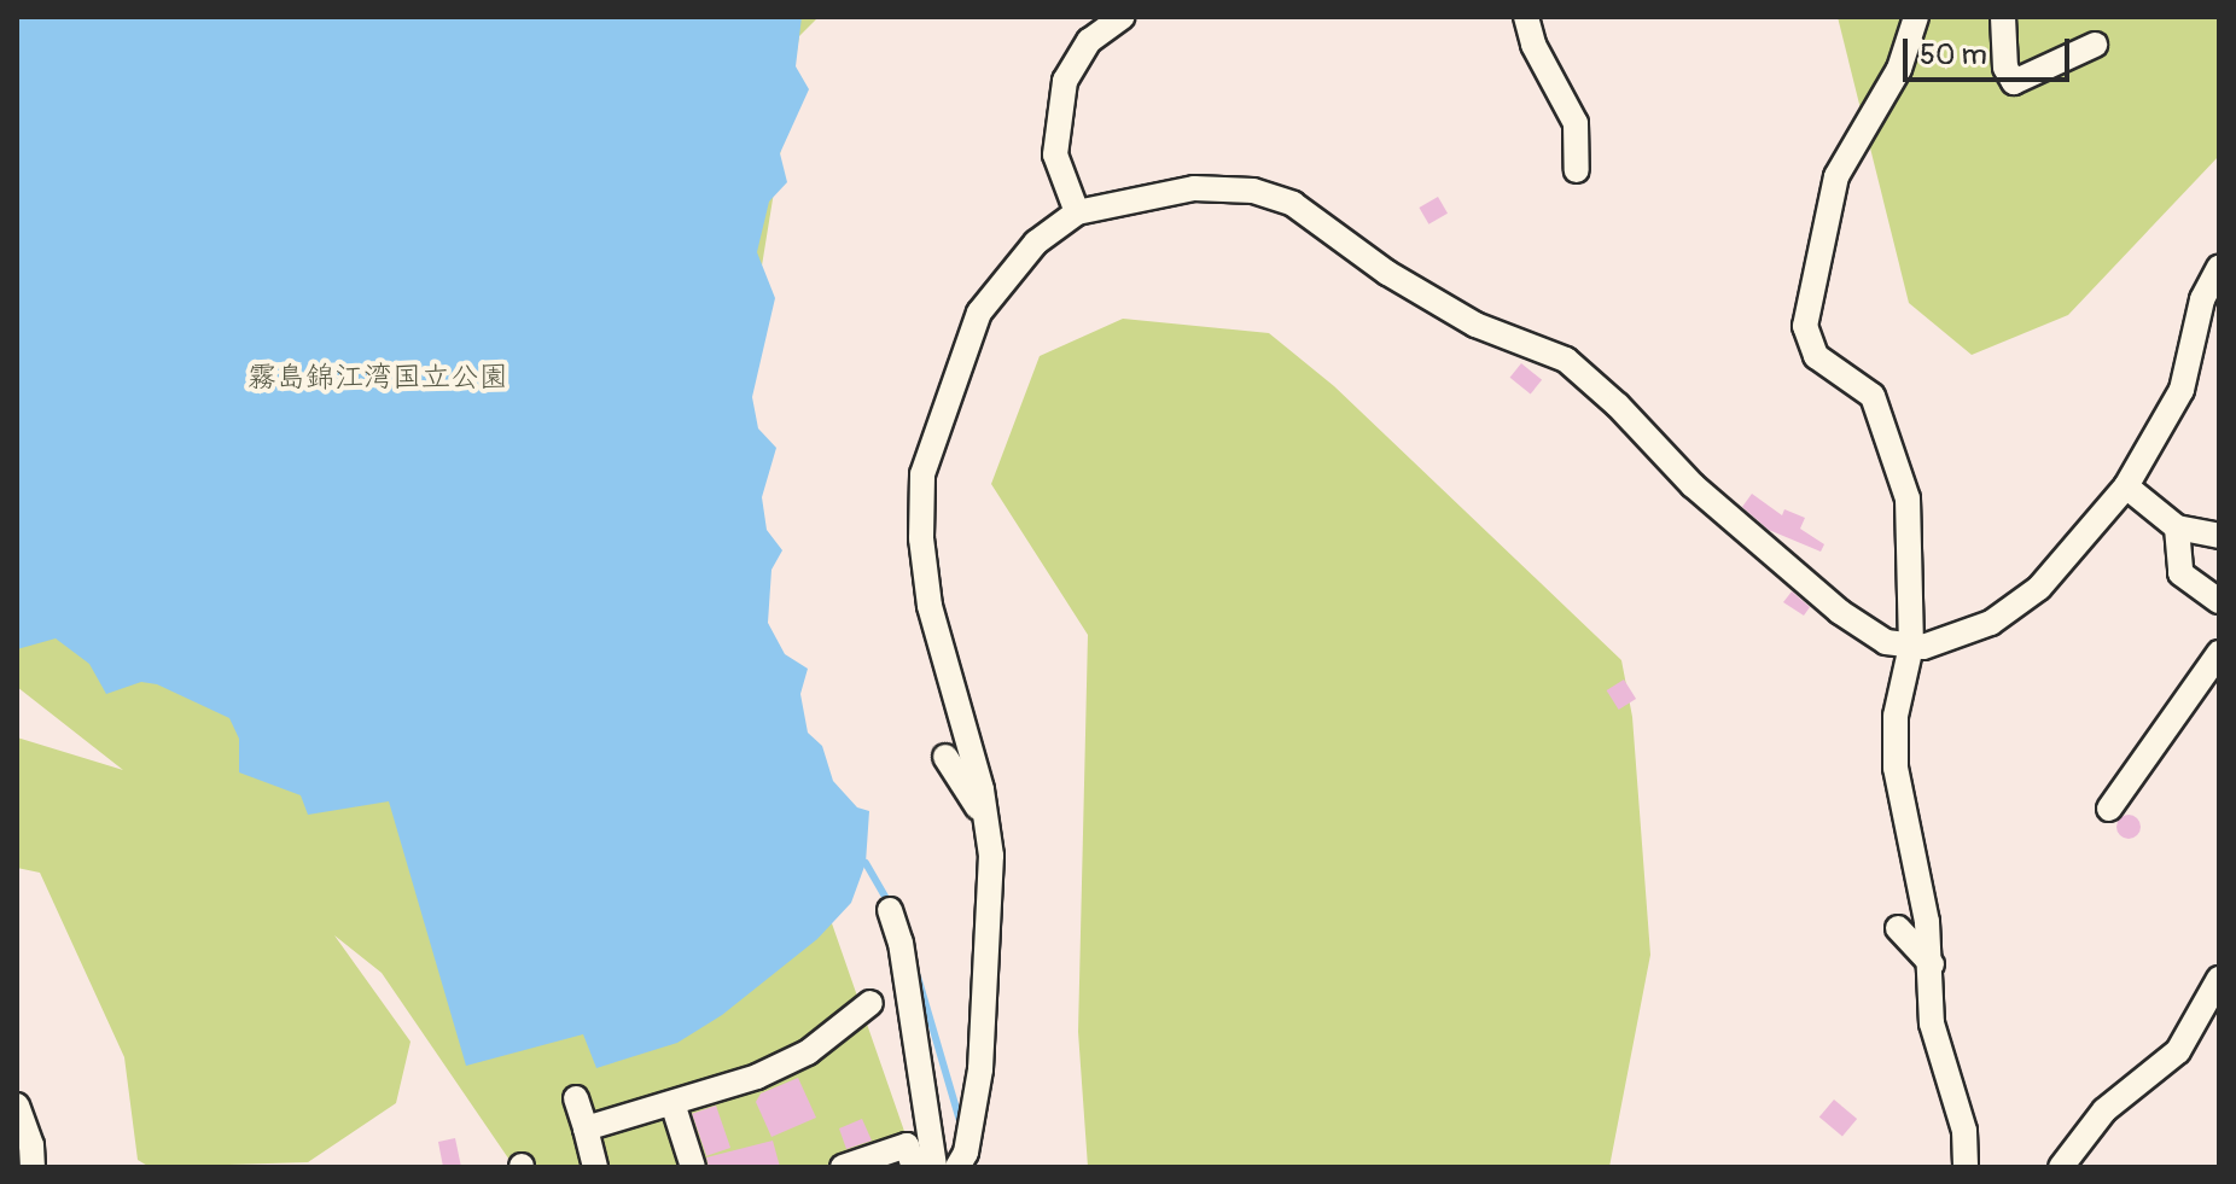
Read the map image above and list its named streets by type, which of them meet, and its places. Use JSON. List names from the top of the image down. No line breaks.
{"parks":["霧島錦江湾国立公園"],"scale_bar":"50 m"}
